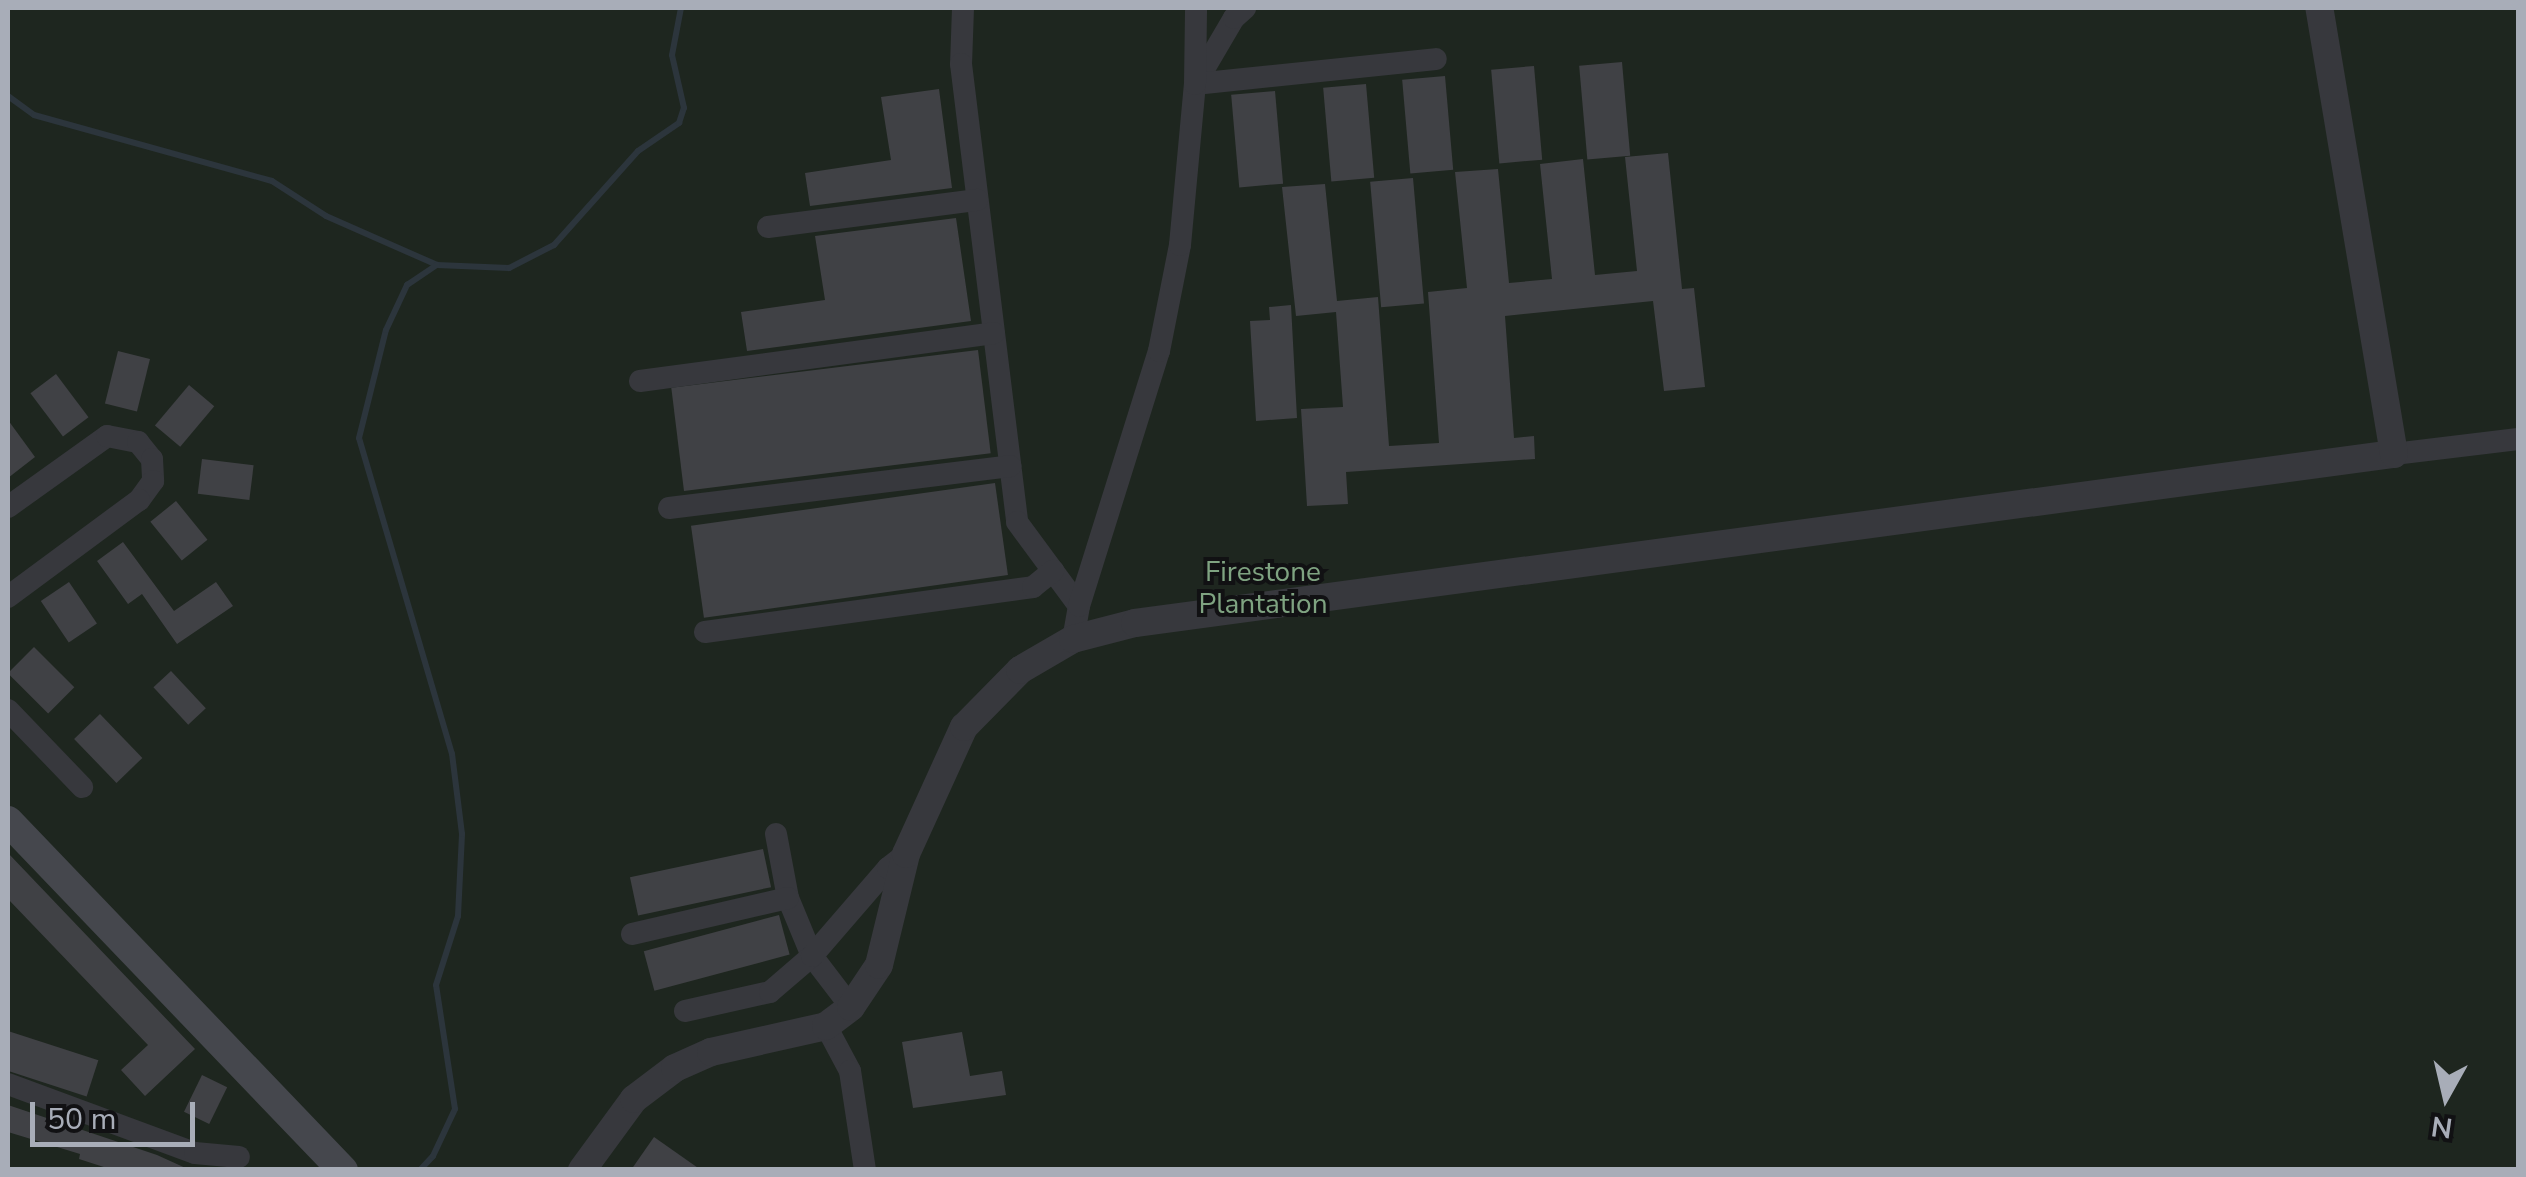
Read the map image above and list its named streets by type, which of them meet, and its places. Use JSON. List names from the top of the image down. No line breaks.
{"parks":["Firestone Plantation"],"scale_bar":"50 m","north":"bottom"}
